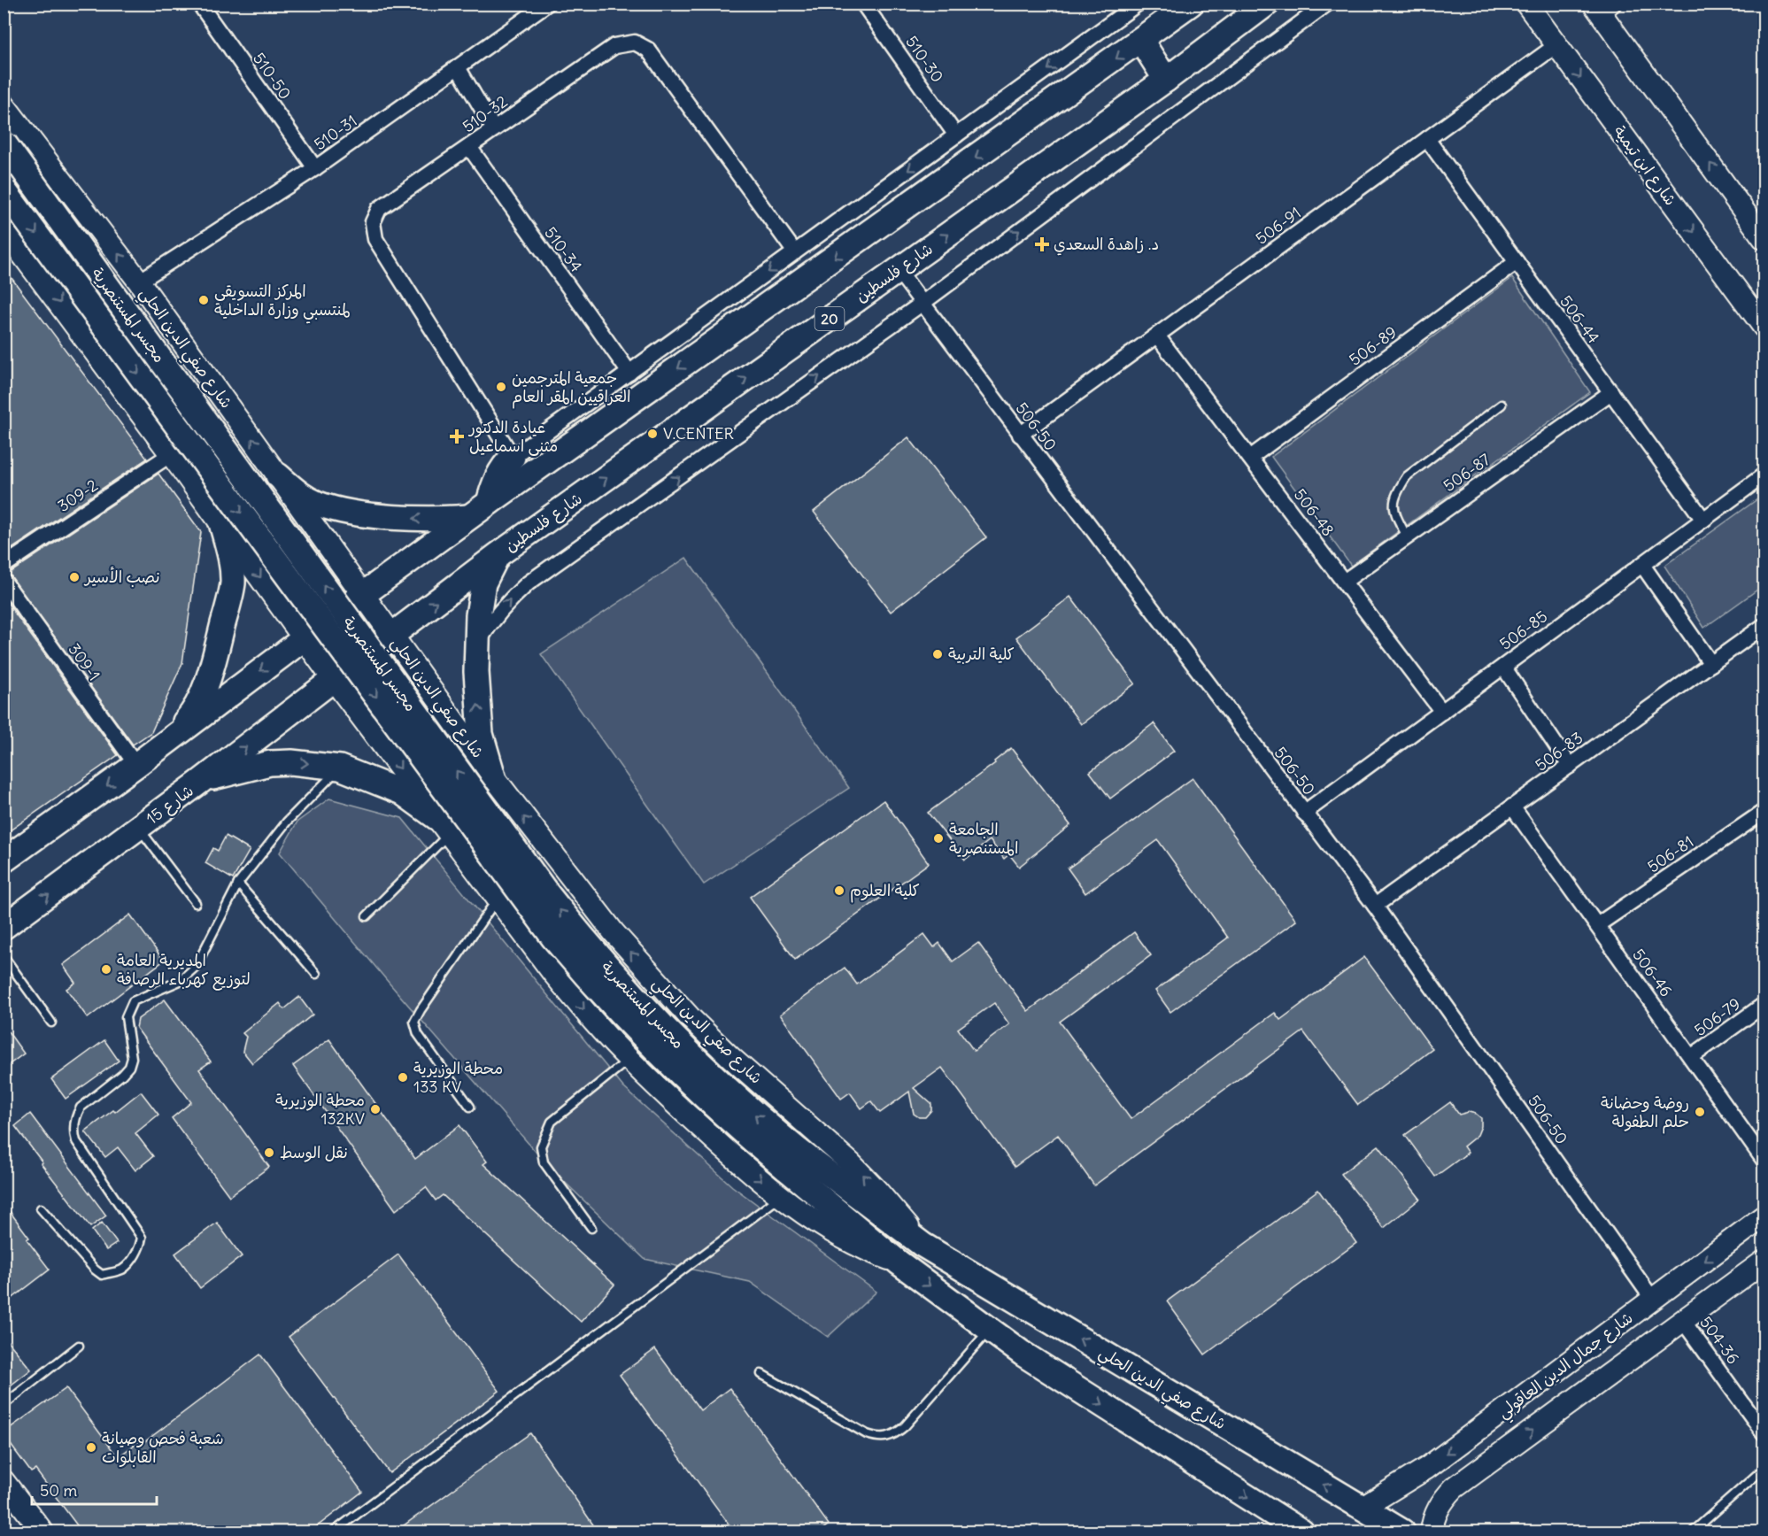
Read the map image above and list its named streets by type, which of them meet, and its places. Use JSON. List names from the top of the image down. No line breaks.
{"streets":{"main road":["شارع فلسطين","مجسر المستنصرية","20","شارع صفي الدين الحلي","شارع 15"],"street":["510-30","510-50","510-32","510-31","شارع ابن تيمية","506-91","510-34","506-44","506-89","506-50","506-87","309-2","506-48","506-85","309-1","506-83","506-81","506-46","506-79","504-36","شارع جمال الدين العاقولي"]},"crossings":[["510-50","510-31"],["510-32","510-34"],["510-31","شارع صفي الدين الحلي"],["شارع ابن تيمية","506-91"],["506-91","506-44"],["506-91","506-50"],["506-91","506-48"],["شارع فلسطين","شارع صفي الدين الحلي"],["شارع فلسطين","506-50"],["مجسر المستنصرية","شارع صفي الدين الحلي"],["506-44","506-89"],["506-44","506-87"],["506-44","506-85"],["506-89","506-48"],["شارع صفي الدين الحلي","شارع جمال الدين العاقولي"],["506-50","506-85"],["506-50","506-83"],["506-50","شارع جمال الدين العاقولي"],["506-87","506-48"],["506-48","506-85"],["506-83","506-46"],["506-81","506-46"],["506-46","506-79"],["504-36","شارع جمال الدين العاقولي"]],"places":{"health":["د. زاهدة السعدي","عيادة الدكتور مثنى اسماعيل"],"other":["المركز التسويقي لمنتسبي وزارة الداخلية","جمعية المترجمين العراقيين المقر العام","V.CENTER","نصب الأسير","كلية التربية","الجامعة المستنصرية","كلية العلوم","المديرية العامة لتوزيع كهرباء الرصافة","محطة الوزيرية 133 KV","محطة الوزيرية 132KV","روضة وحضانة حلم الطفولة","نقل الوسط","شعبة فحص وصيانة القابلوات"]},"scale_bar":"50 m"}
